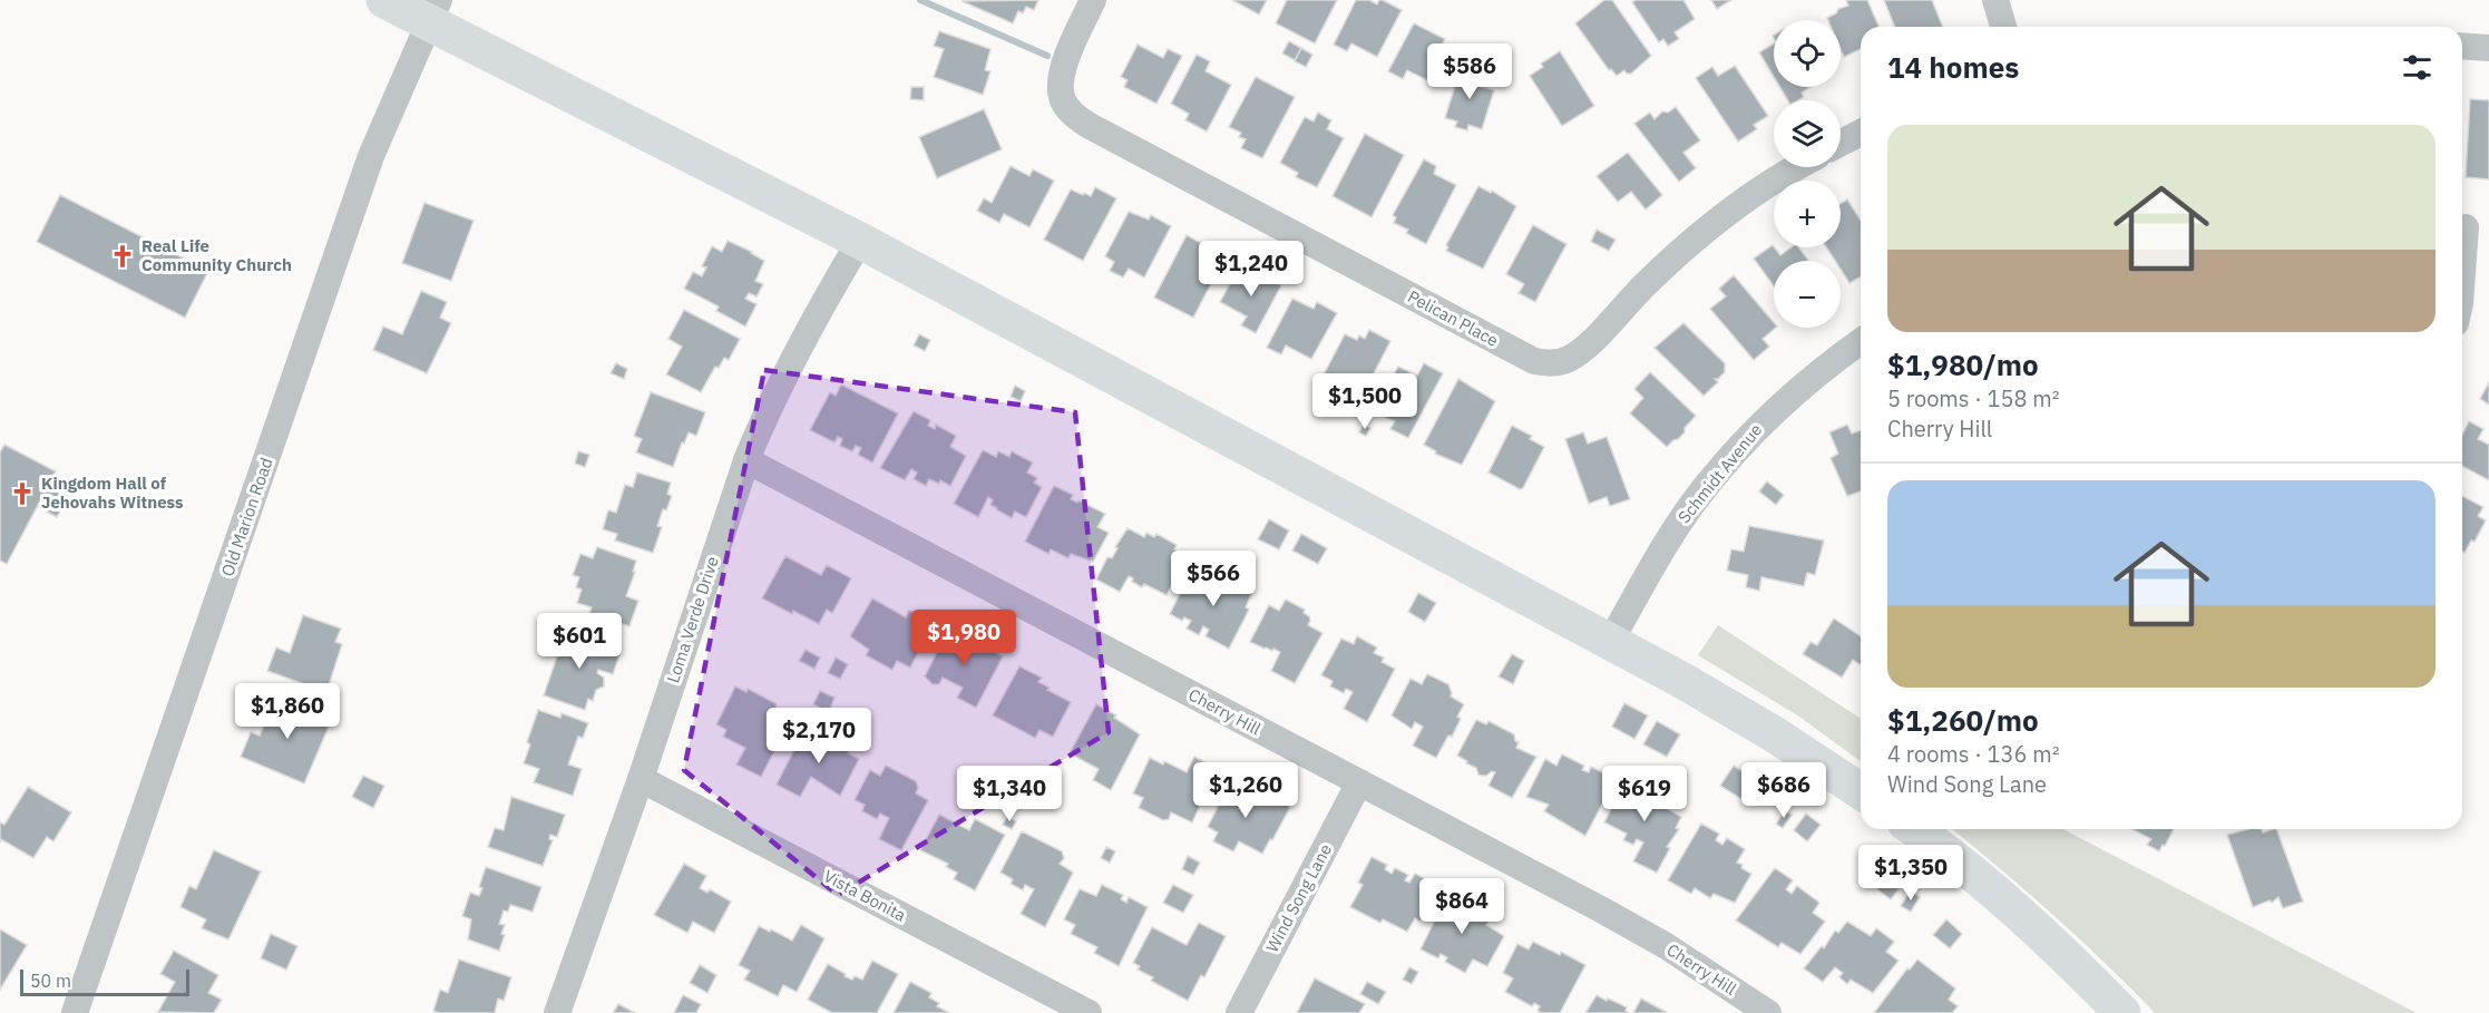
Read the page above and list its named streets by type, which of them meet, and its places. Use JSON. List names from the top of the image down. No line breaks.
{"streets":{"street":["Pelican Place","Schmidt Avenue","Old Marion Road","Loma Verde Drive","Cherry Hill","Vista Bonita","Wind Song Lane"]},"crossings":[["Loma Verde Drive","Cherry Hill"],["Loma Verde Drive","Vista Bonita"],["Cherry Hill","Wind Song Lane"]],"places":{"church":["Real Life Community Church","Kingdom Hall of Jehovahs Witness"]},"scale_bar":"50 m","page":{"map_buttons":["+","−"],"heading":"14 homes","price":["$586","$1,240","$1,500","$566","$1,980","$601","$1,860","$2,170","$1,260","$686","$1,340","$619","$1,350","$864"],"list":[{"name":"$1,980/mo","note":"5 rooms · 158 m² · Cherry Hill"},{"name":"$1,260/mo","note":"4 rooms · 136 m² · Wind Song Lane"}],"scale":"50 m"}}
